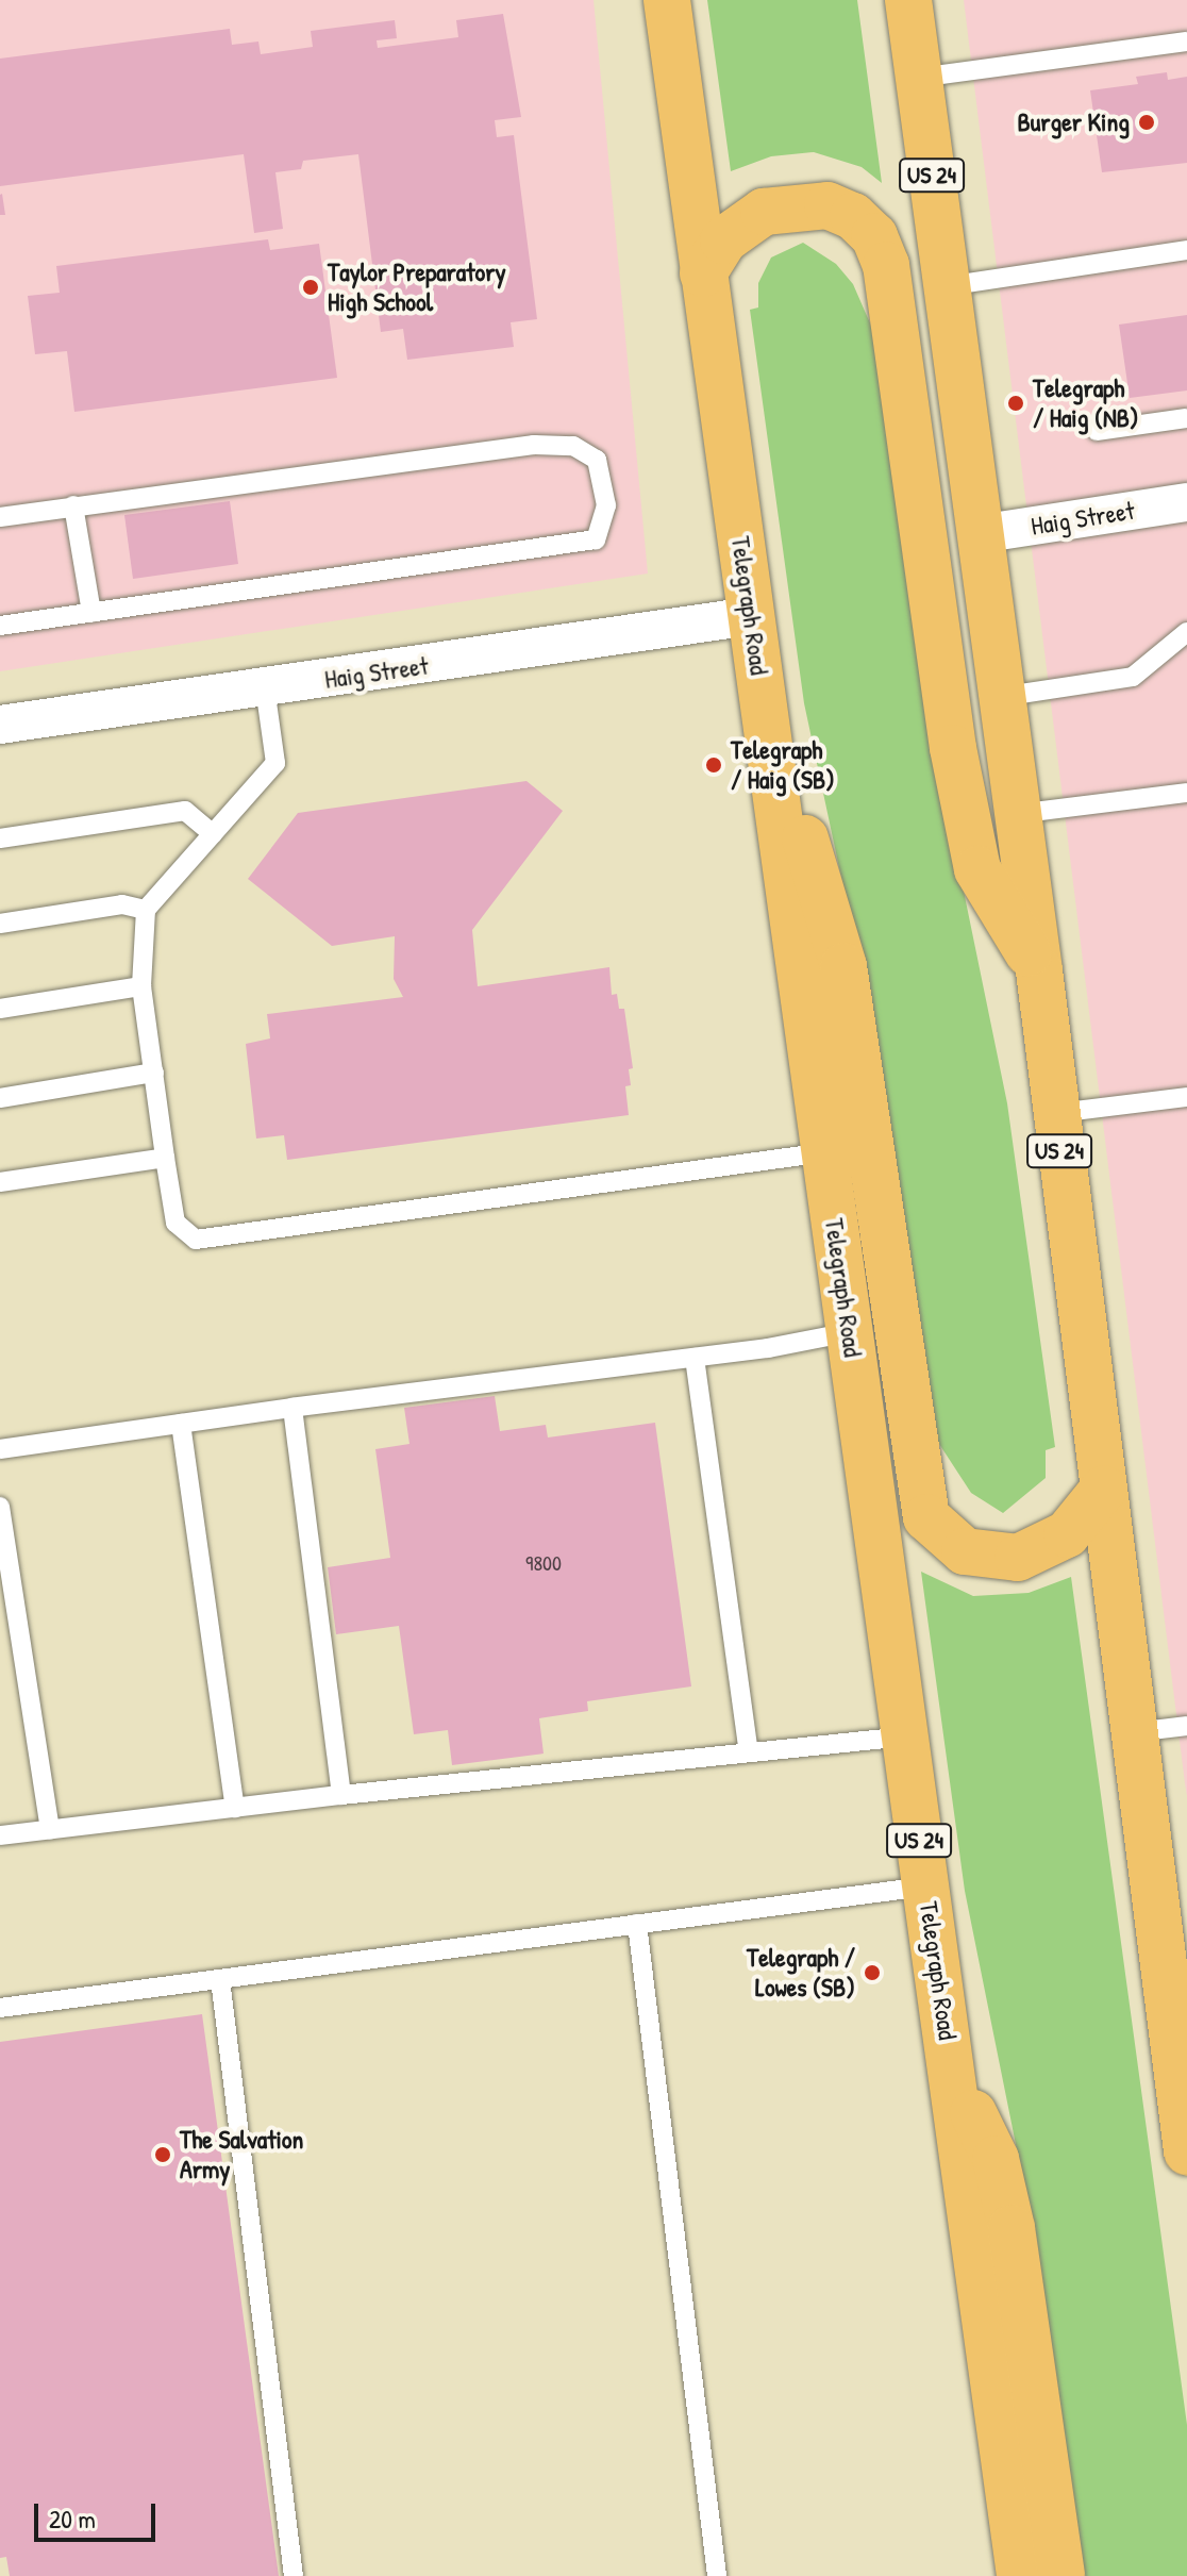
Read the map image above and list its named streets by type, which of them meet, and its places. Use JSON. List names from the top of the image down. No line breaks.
{"streets":{"main road":["US 24","Telegraph Road"],"street":["Haig Street"]},"crossings":[["US 24","Haig Street"],["Haig Street","Telegraph Road"]],"places":["Burger King","Taylor Preparatory High School","Telegraph / Haig (NB)","Telegraph / Haig (SB)","Telegraph / Lowes (SB)","The Salvation Army"],"house_numbers":["9800"],"scale_bar":"20 m"}
